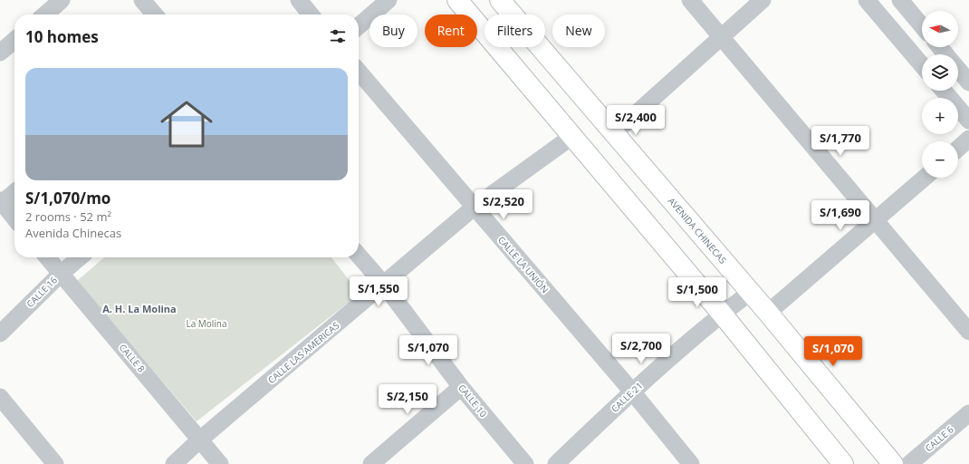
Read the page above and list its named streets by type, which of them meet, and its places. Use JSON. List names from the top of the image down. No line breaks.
{"streets":{"main road":["AVENIDA CHINECAS"],"street":["CALLE LA UNIÓN","CALLE 16","CALLE LAS AMERICAS","CALLE 8","CALLE 21","CALLE 10","CALLE 6"]},"crossings":[["AVENIDA CHINECAS","CALLE 21"],["CALLE LA UNIÓN","CALLE LAS AMERICAS"],["CALLE LA UNIÓN","CALLE 21"],["CALLE 16","CALLE 8"],["CALLE LAS AMERICAS","CALLE 8"],["CALLE LAS AMERICAS","CALLE 10"]],"districts":["A. H. La Molina"],"parks":["La Molina"],"north":"left","page":{"map_buttons":["+","−"],"chip":["Buy","Rent","Filters","New"],"heading":"10 homes","list":[{"name":"S/1,070/mo","note":"2 rooms · 52 m² · Avenida Chinecas"}],"price":["S/2,400","S/1,770","S/2,520","S/1,690","S/1,550","S/1,500","S/2,700","S/1,070","S/1,070","S/2,150"]}}
